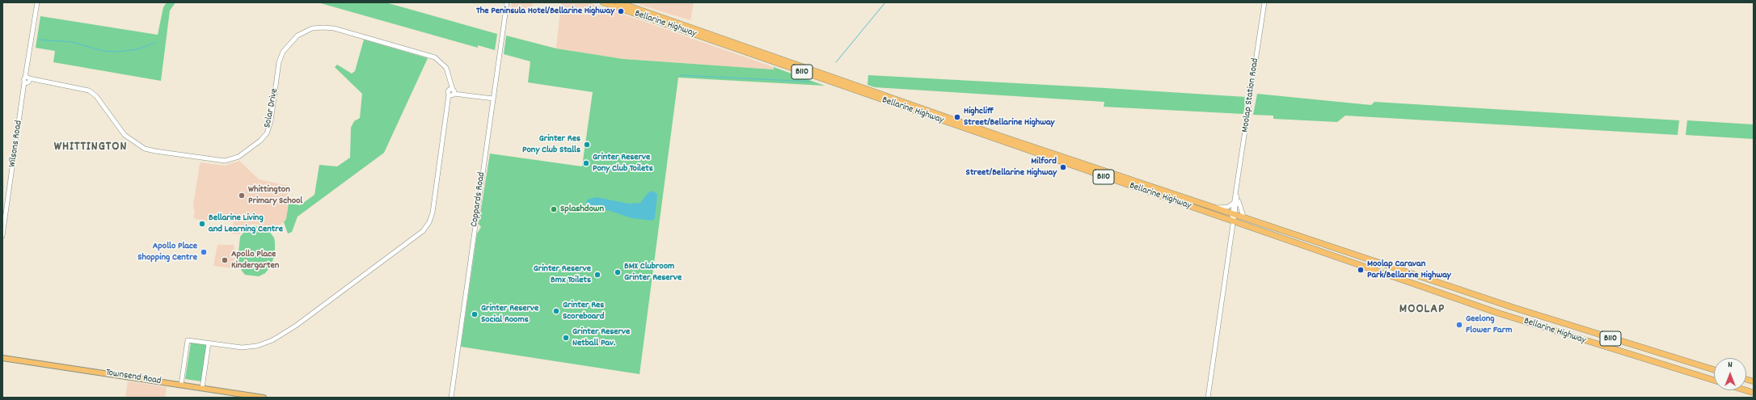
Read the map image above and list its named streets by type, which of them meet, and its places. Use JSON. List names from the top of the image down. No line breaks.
{"streets":{"highway":["Bellarine Highway","B110"],"main road":["Townsend Road"],"street":["Moolap Station Road","Solar Drive","Wilsons Road","Coppards Road"]},"crossings":[["Bellarine Highway","Moolap Station Road"],["Solar Drive","Wilsons Road"],["Solar Drive","Townsend Road"]],"districts":["WHITTINGTON","MOOLAP"],"places":["The Peninsula Hotel/Bellarine Highway","Highcliff Street/Bellarine Highway","Grinter Res Pony Club Stalls","Grinter Reserve Pony Club Toilets","Milford Street/Bellarine Highway","Whittington Primary School","Splashdown","Bellarine Living and Learning Centre","Apollo Place Shopping Centre","Apollo Place Kindergarten","Moolap Caravan Park/Bellarine Highway","BMX Clubroom Grinter Reserve","Grinter Reserve Bmx Toilets","Grinter Res Scoreboard","Grinter Reserve Social Rooms","Geelong Flower Farm","Grinter Reserve Netball Pav."],"north":"top"}
